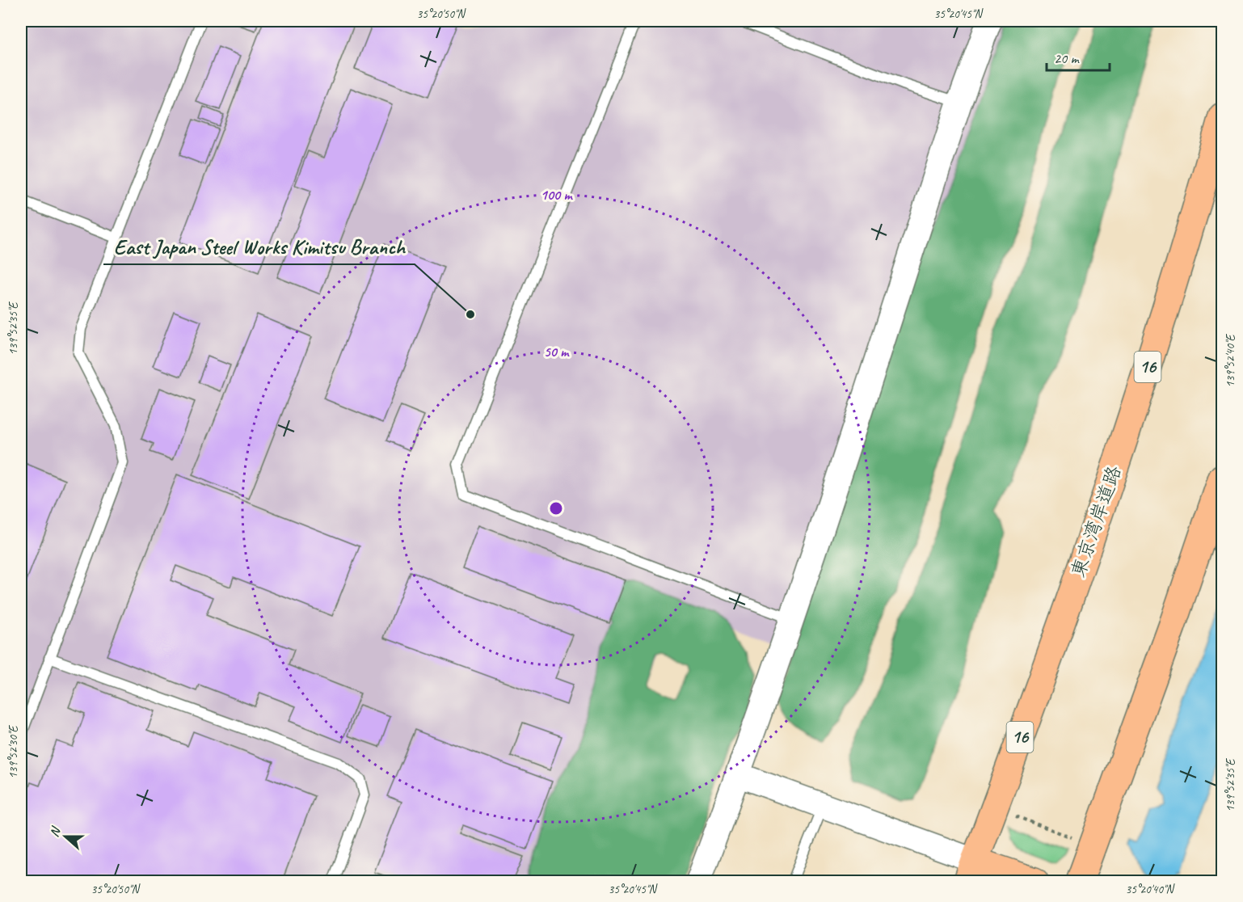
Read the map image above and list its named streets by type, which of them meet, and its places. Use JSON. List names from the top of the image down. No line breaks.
{"streets":{"highway":["16","東京湾岸道路"]},"places":["East Japan Steel Works Kimitsu Branch"],"scale_bar":"20 m","north":"left","coordinates":["35°20'50\"N","35°20'45\"N","139°52'35\"E","139°52'40\"E","139°52'30\"E","35°20'40\"N"],"rings":["100 m","50 m"]}
